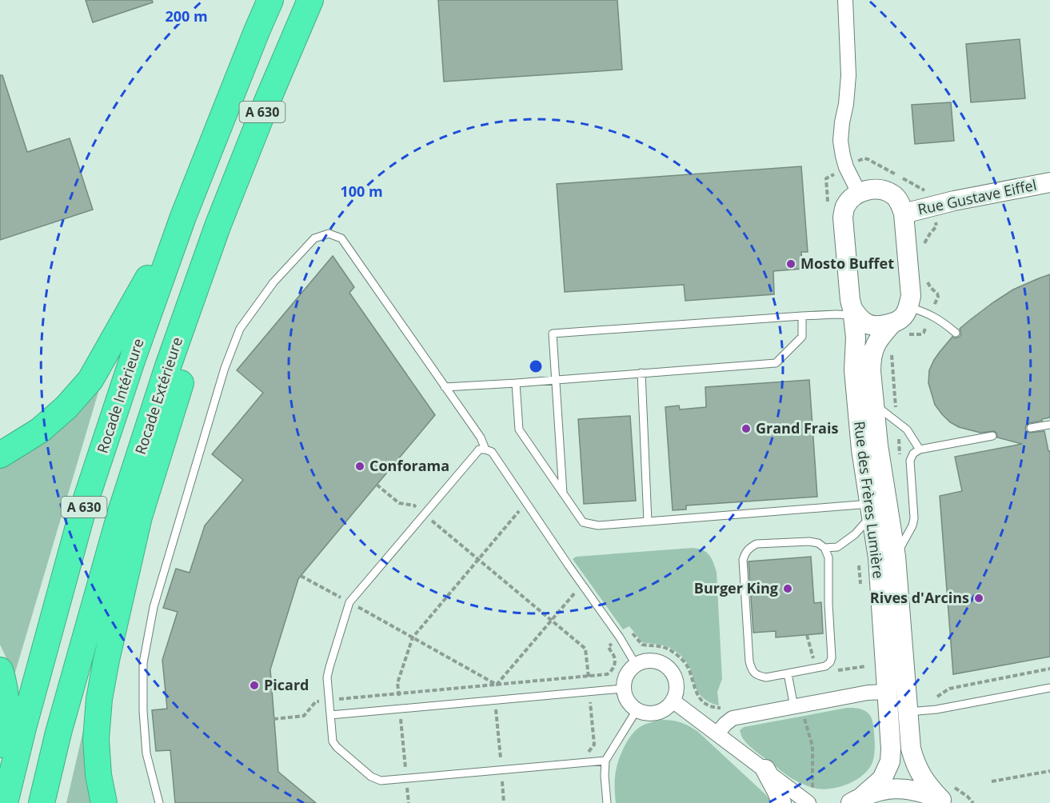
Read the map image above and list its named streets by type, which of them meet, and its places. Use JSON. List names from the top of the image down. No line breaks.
{"streets":{"highway":["A 630","Rocade Intérieure","Rocade Extérieure"],"street":["Rue Gustave Eiffel","Rue des Frères Lumière"]},"places":["Mosto Buffet","Grand Frais","Conforama","Burger King","Rives d'Arcins","Picard"],"rings":["200 m","100 m"]}
